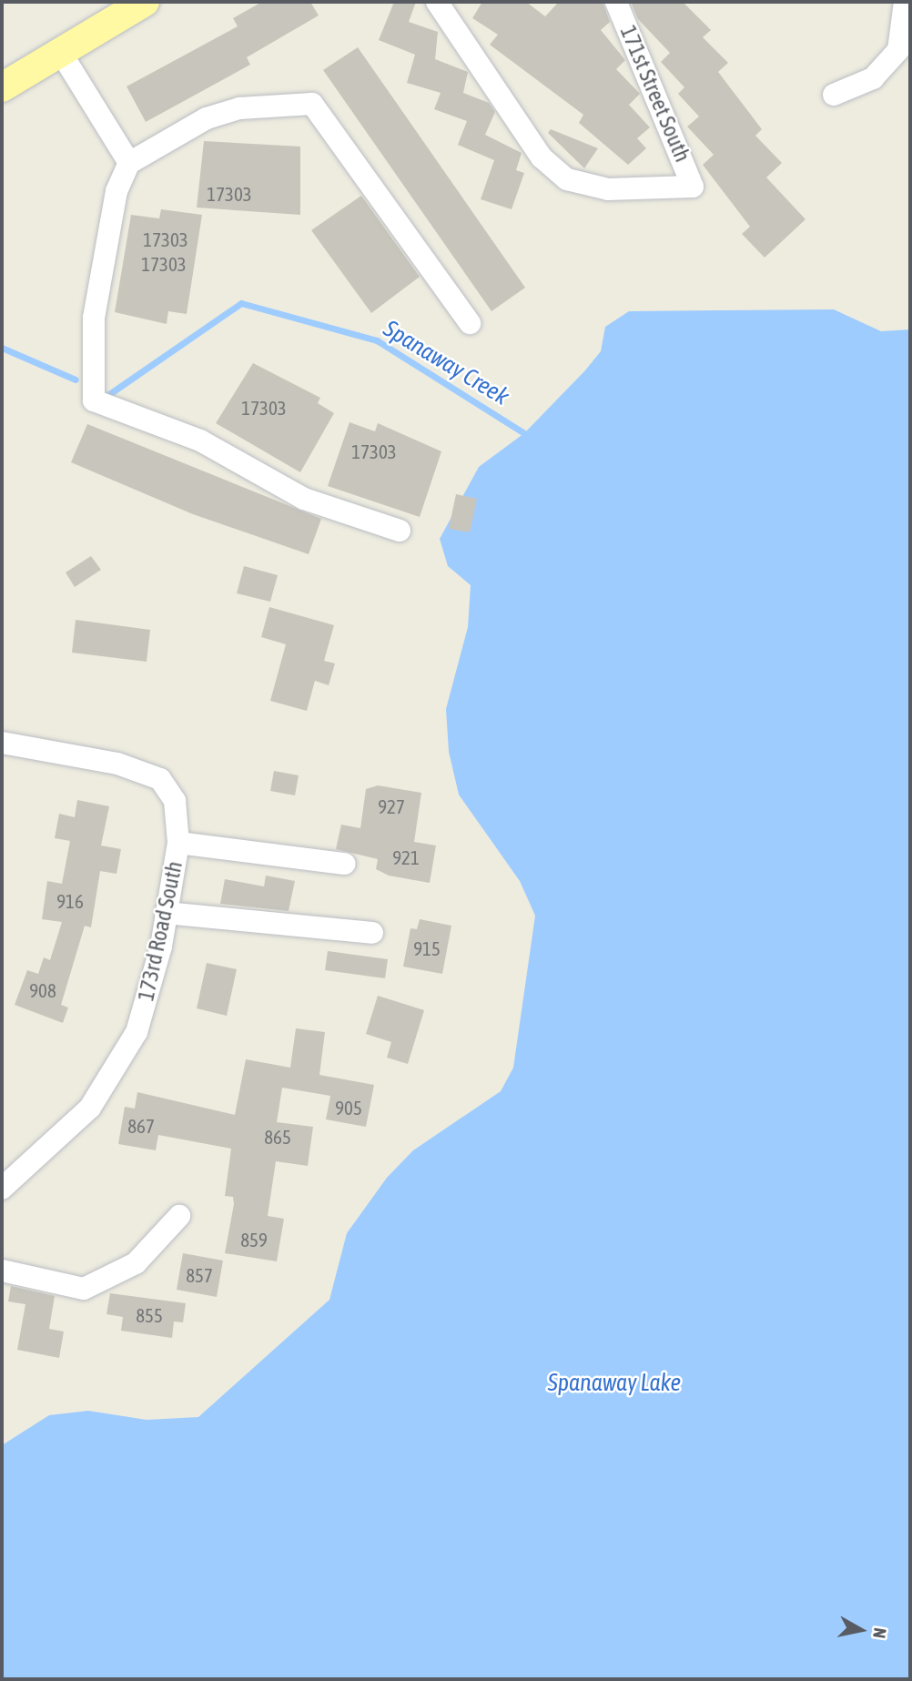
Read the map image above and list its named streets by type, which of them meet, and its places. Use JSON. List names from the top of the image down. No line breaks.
{"streets":{"street":["171st Street South","173rd Road South"]},"water":["Spanaway Creek","Spanaway Lake"],"house_numbers":["17303","17303","17303","17303","17303","927","921","916","915","908","905","867","865","859","857","855"],"north":"right"}
